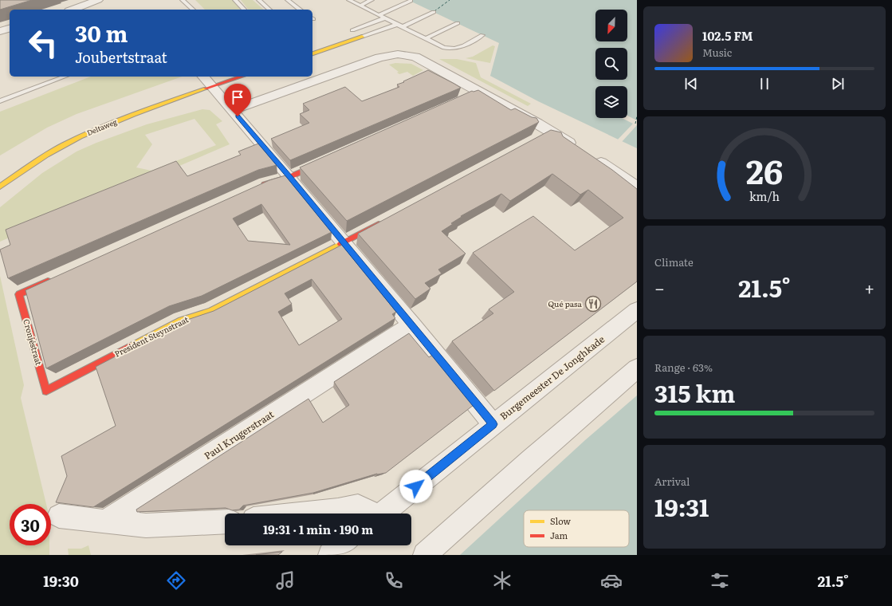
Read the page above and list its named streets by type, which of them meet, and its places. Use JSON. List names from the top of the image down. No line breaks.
{"streets":{"street":["Deltaweg","President Steynstraat","Cronjéstraat","Burgemeester De Jonghkade","Paul Krugerstraat"]},"crossings":[["President Steynstraat","Cronjéstraat"]],"places":{"restaurant":["Qué pasa"]},"legend":["Slow","Jam"],"north":"bottom left","page":{"turn":["30 m","Joubertstraat"],"song":["102.5 FM","Music"],"tile":["Climate",["Range · 63%","315 km"],["Arrival","19:31"]],"heat":["−","21.5°","+"],"limit":"30","trip":"19:31 · 1 min · 190 m","tabs":["19:30","21.5°"],"gauge":["26","km/h"]}}
